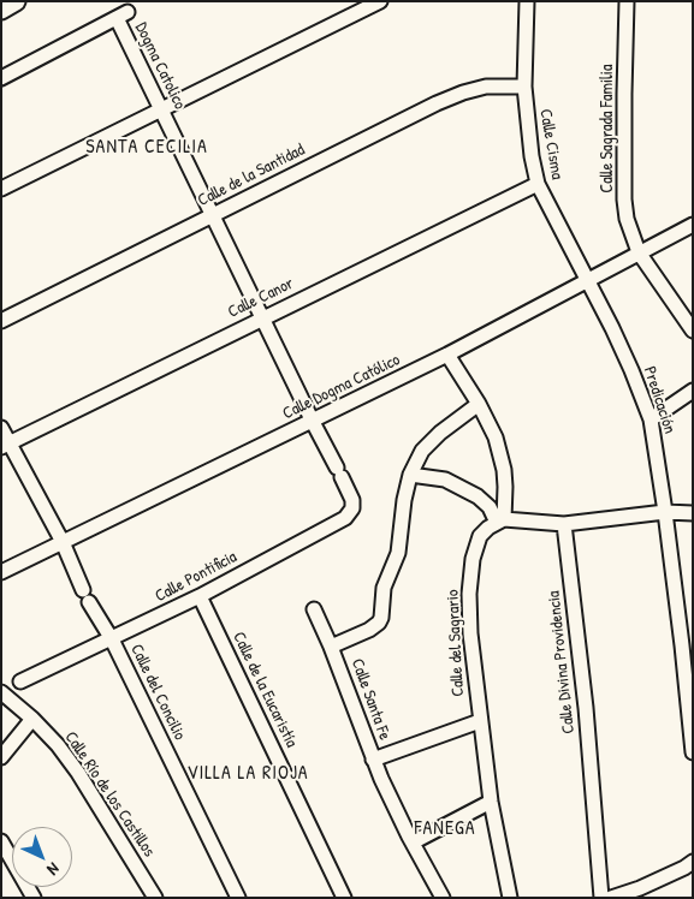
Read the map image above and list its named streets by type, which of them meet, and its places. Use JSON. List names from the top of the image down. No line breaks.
{"streets":{"street":["Dogma Catolico","Calle Sagrada Familia","Calle Cisma","Calle de la Santidad","Calle Canor","Calle Dogma Católico","Predicación","Calle Pontificia","Calle del Sagrario","Calle Divina Providencia","Calle de la Eucaristía","Calle del Concilio","Calle Santa Fe","Calle Río de los Castillos"]},"crossings":[["Dogma Catolico","Calle de la Santidad"],["Dogma Catolico","Calle Canor"],["Dogma Catolico","Calle Dogma Católico"],["Dogma Catolico","Calle Pontificia"],["Calle Sagrada Familia","Calle Dogma Católico"],["Calle Cisma","Calle de la Santidad"],["Calle Cisma","Calle Canor"],["Calle Cisma","Calle Dogma Católico"],["Calle Cisma","Predicación"],["Calle Canor","Calle del Concilio"],["Calle Dogma Católico","Predicación"],["Calle Dogma Católico","Calle Pontificia"],["Calle Dogma Católico","Calle del Concilio"],["Calle Pontificia","Calle de la Eucaristía"],["Calle Pontificia","Calle del Concilio"],["Calle del Sagrario","Calle Santa Fe"]],"districts":["SANTA CECILIA","VILLA LA RIOJA","FANEGA"],"north":"bottom right"}
